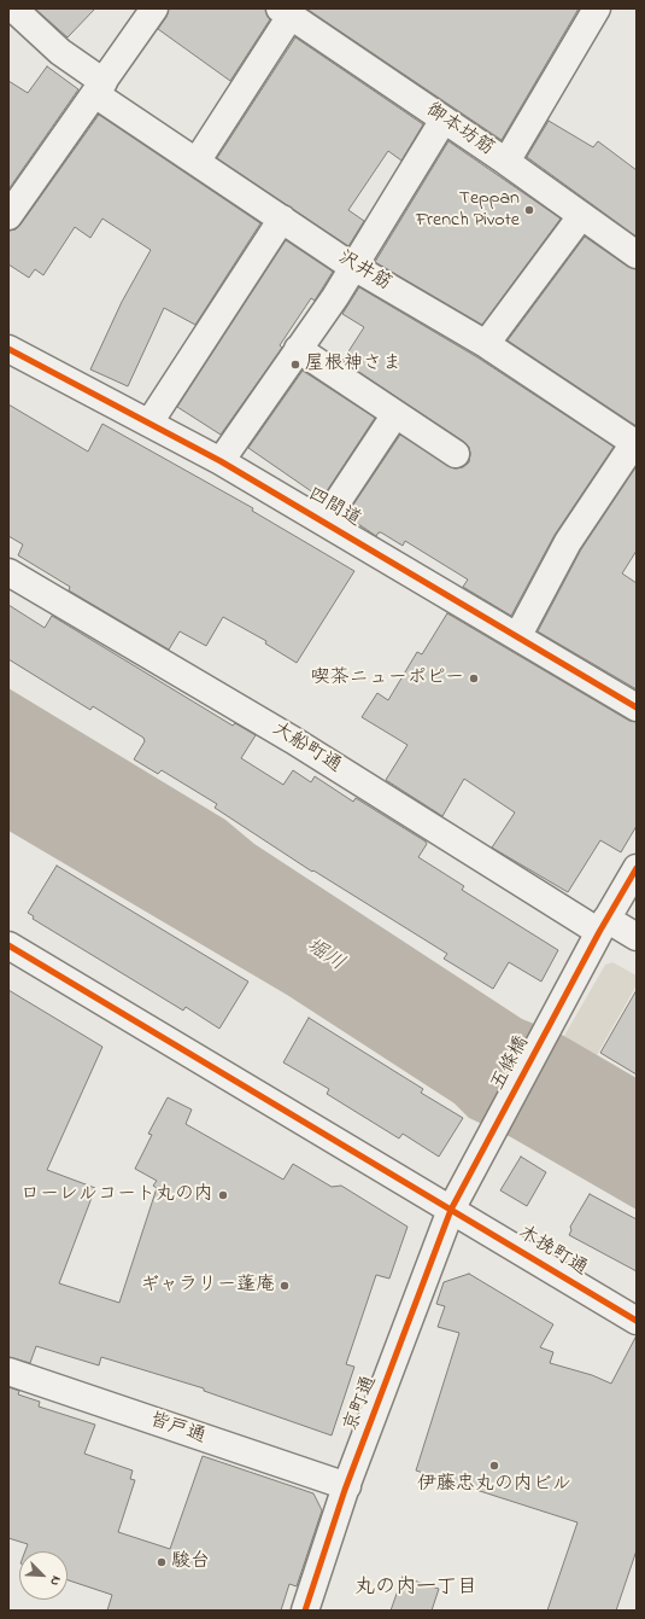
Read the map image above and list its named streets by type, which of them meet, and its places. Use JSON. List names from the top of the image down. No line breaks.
{"streets":{"street":["御本坊筋","沢井筋","四間道","大船町通","五條橋","木挽町通","京町通","皆戸通"]},"crossings":[["大船町通","五條橋"],["五條橋","木挽町通"],["五條橋","京町通"],["木挽町通","京町通"],["京町通","皆戸通"]],"districts":["丸の内一丁目"],"water":["堀川"],"places":["Teppan French Pivote","屋根神さま","喫茶ニューポピー","ローレルコート丸の内","ギャラリー蓬庵","伊藤忠丸の内ビル","駿台"],"north":"bottom right"}
